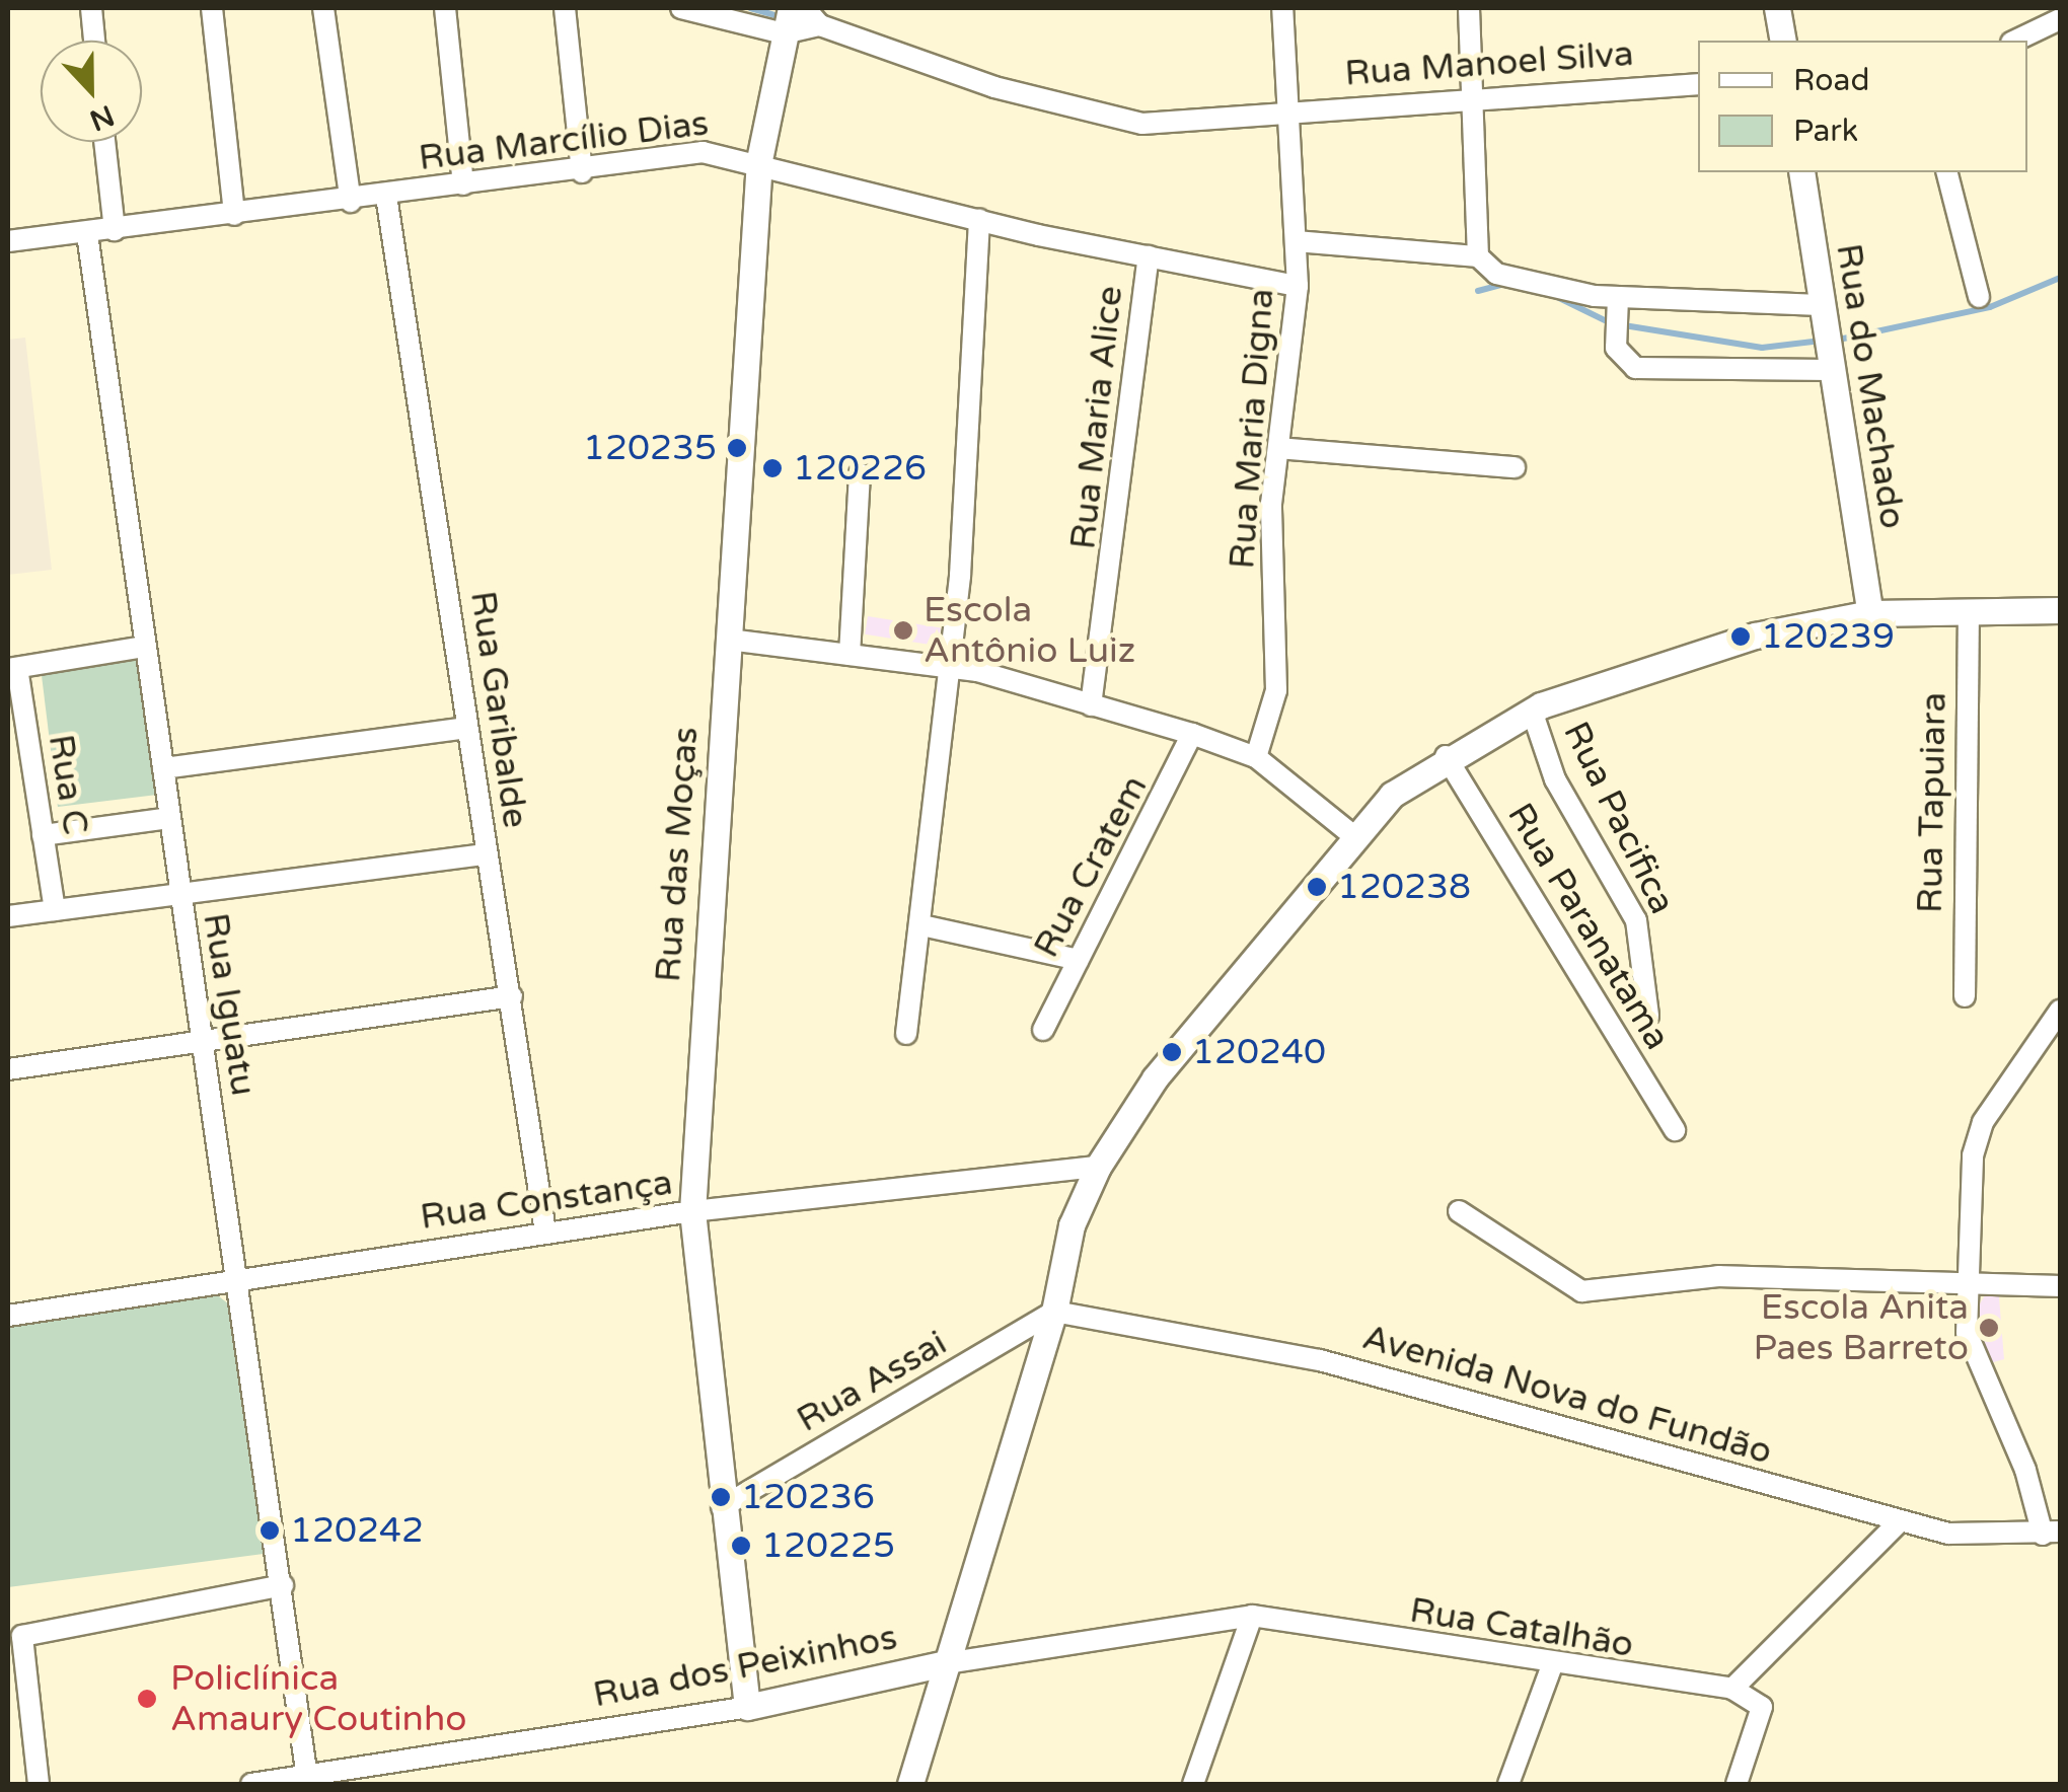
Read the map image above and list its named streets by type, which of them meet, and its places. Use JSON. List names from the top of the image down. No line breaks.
{"streets":{"street":["Rua Manoel Silva","Rua Marcílio Dias","Rua do Machado","Rua Maria Alice","Rua Maria Digna","Rua Garibalde","Rua C","Rua Tapuiara","Rua Pacifica","Rua das Moças","Rua Cratem","Rua Paranatama","Rua Iguatu","Rua Constança","Rua Assai","Avenida Nova do Fundão","Rua Catalhão","Rua dos Peixinhos"]},"crossings":[["Rua Manoel Silva","Rua Maria Digna"],["Rua Marcílio Dias","Rua Maria Alice"],["Rua Marcílio Dias","Rua Maria Digna"],["Rua Marcílio Dias","Rua Garibalde"],["Rua Marcílio Dias","Rua das Moças"],["Rua Marcílio Dias","Rua Iguatu"],["Rua Garibalde","Rua Constança"],["Rua das Moças","Rua Constança"],["Rua das Moças","Rua Assai"],["Rua das Moças","Rua dos Peixinhos"],["Rua Iguatu","Rua Constança"],["Rua Iguatu","Rua dos Peixinhos"],["Rua Assai","Avenida Nova do Fundão"],["Rua Catalhão","Rua dos Peixinhos"]],"places":["120235","120226","Escola Antônio Luiz","120239","120238","120240","Escola Anita Paes Barreto","120236","120242","120225","Policlínica Amaury Coutinho"],"legend":["Road","Park"],"north":"bottom"}
